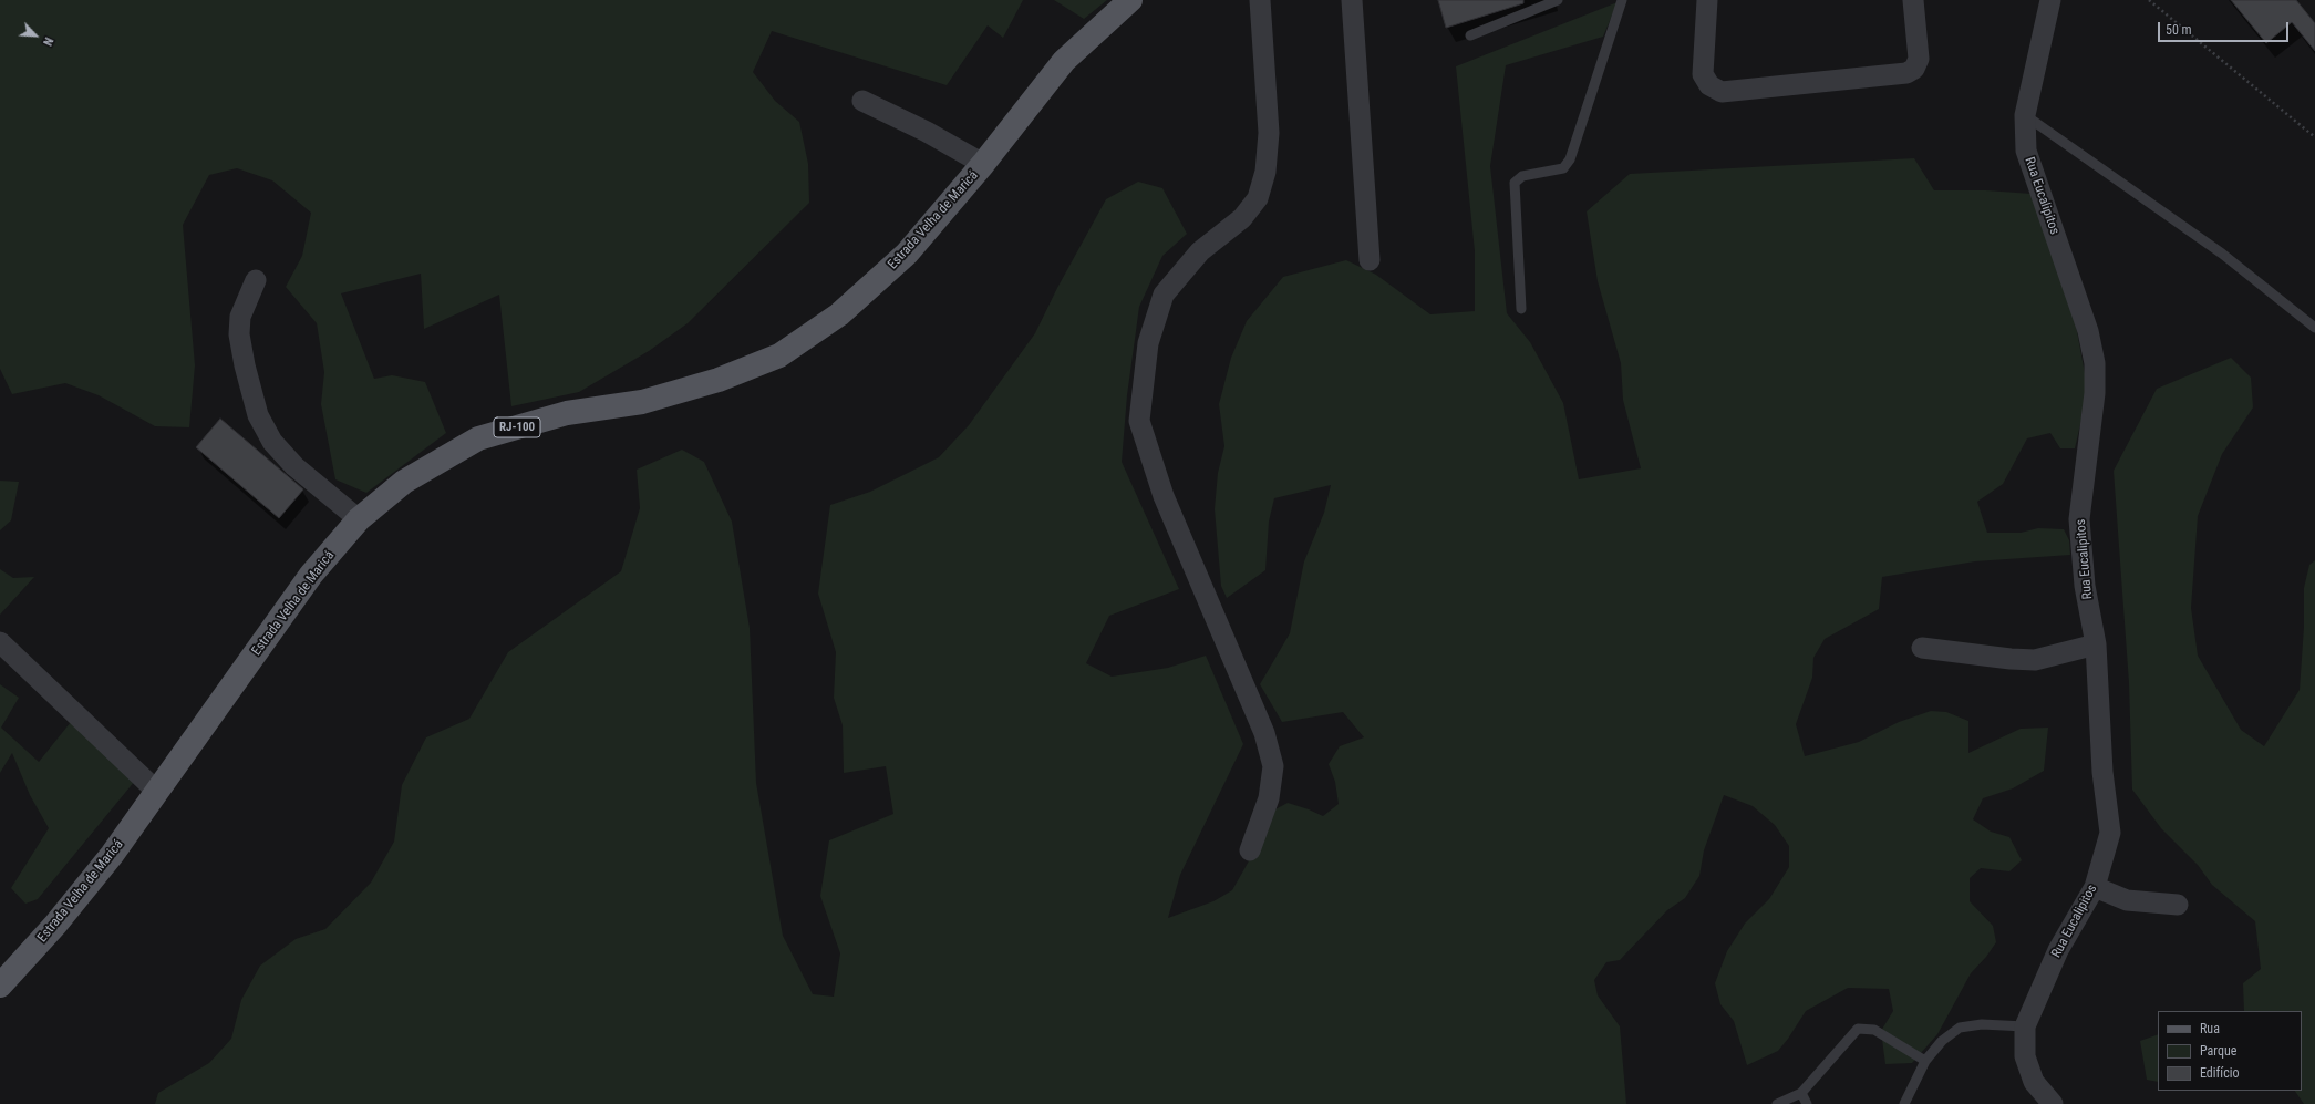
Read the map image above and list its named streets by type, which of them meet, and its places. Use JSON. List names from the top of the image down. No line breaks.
{"streets":{"main road":["Estrada Velha de Maricá","RJ-100"],"street":["Rua Eucalipitos"]},"legend":["Rua","Parque","Edifício"],"scale_bar":"50 m","north":"bottom right"}
